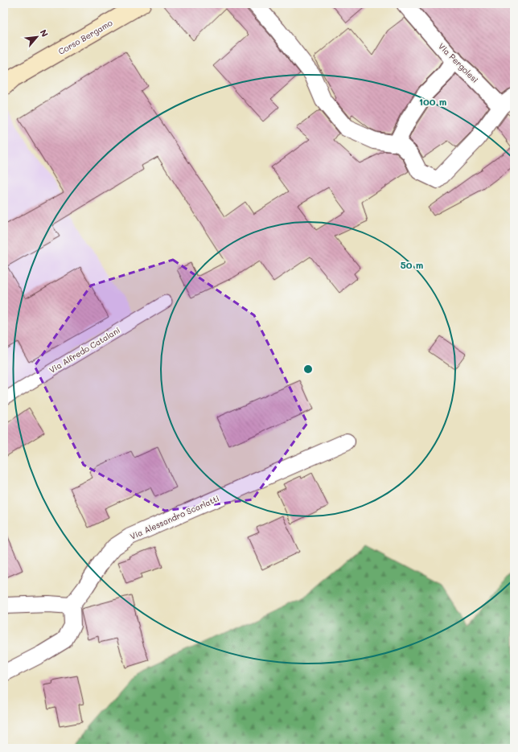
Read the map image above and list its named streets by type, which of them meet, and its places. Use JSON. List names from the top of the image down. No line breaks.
{"streets":{"main road":["Corso Bergamo"],"street":["Via Pergolesi","Via Alfredo Catalani","Via Alessandro Scarlatti"]},"north":"top right","rings":["100 m","50 m"]}
